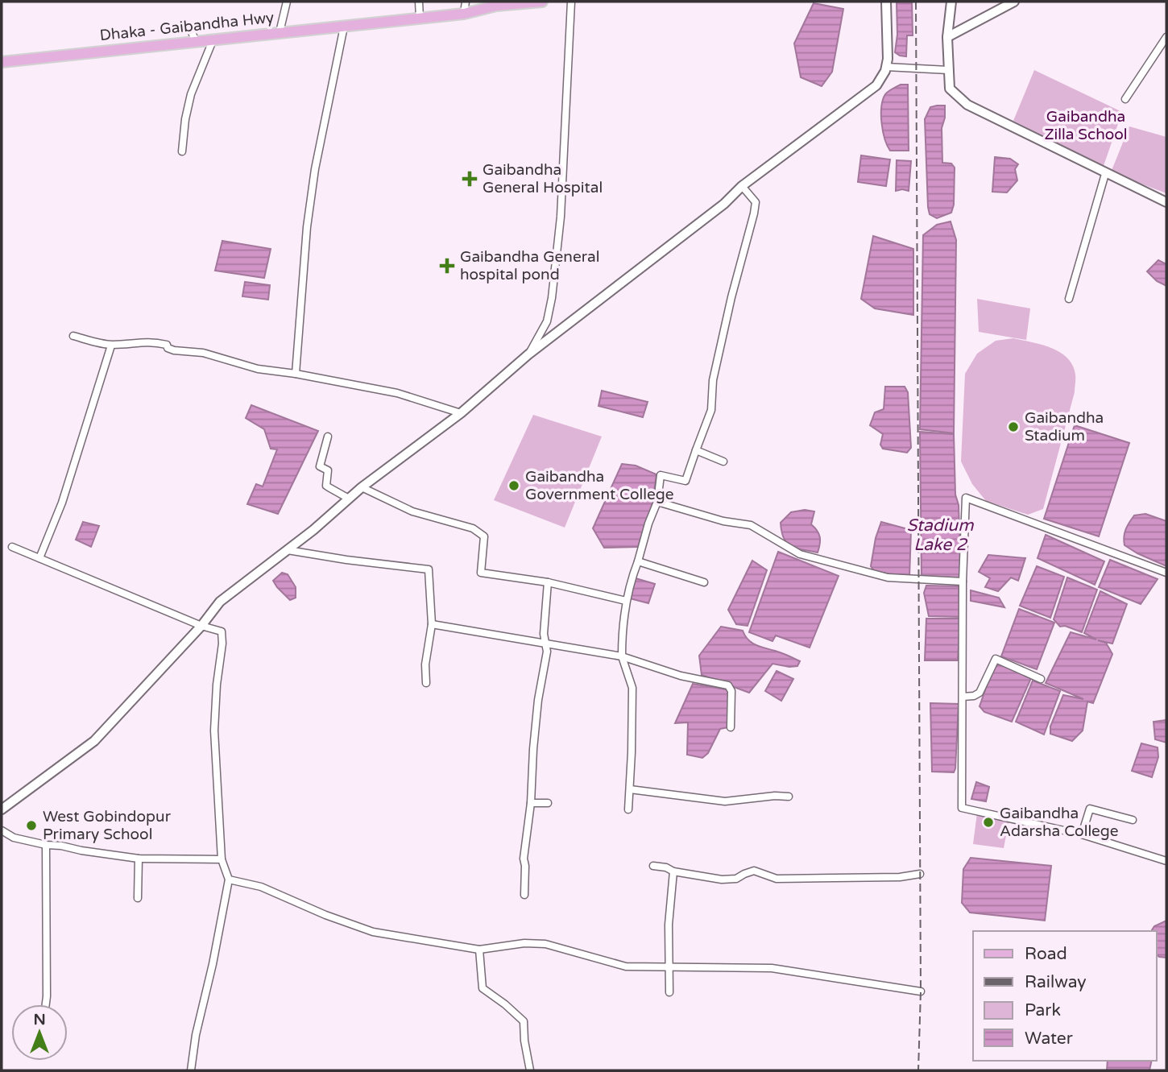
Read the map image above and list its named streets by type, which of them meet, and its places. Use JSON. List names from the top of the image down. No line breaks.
{"streets":{"main road":["Dhaka - Gaibandha Hwy"]},"water":["Stadium Lake 2"],"parks":["Gaibandha Zilla School"],"places":{"health":["Gaibandha General Hospital","Gaibandha General hospital pond"],"other":["Gaibandha Stadium","Gaibandha Government College","Gaibandha Adarsha College","West Gobindopur Primary School"]},"legend":["Road","Railway","Park","Water"],"north":"top"}
